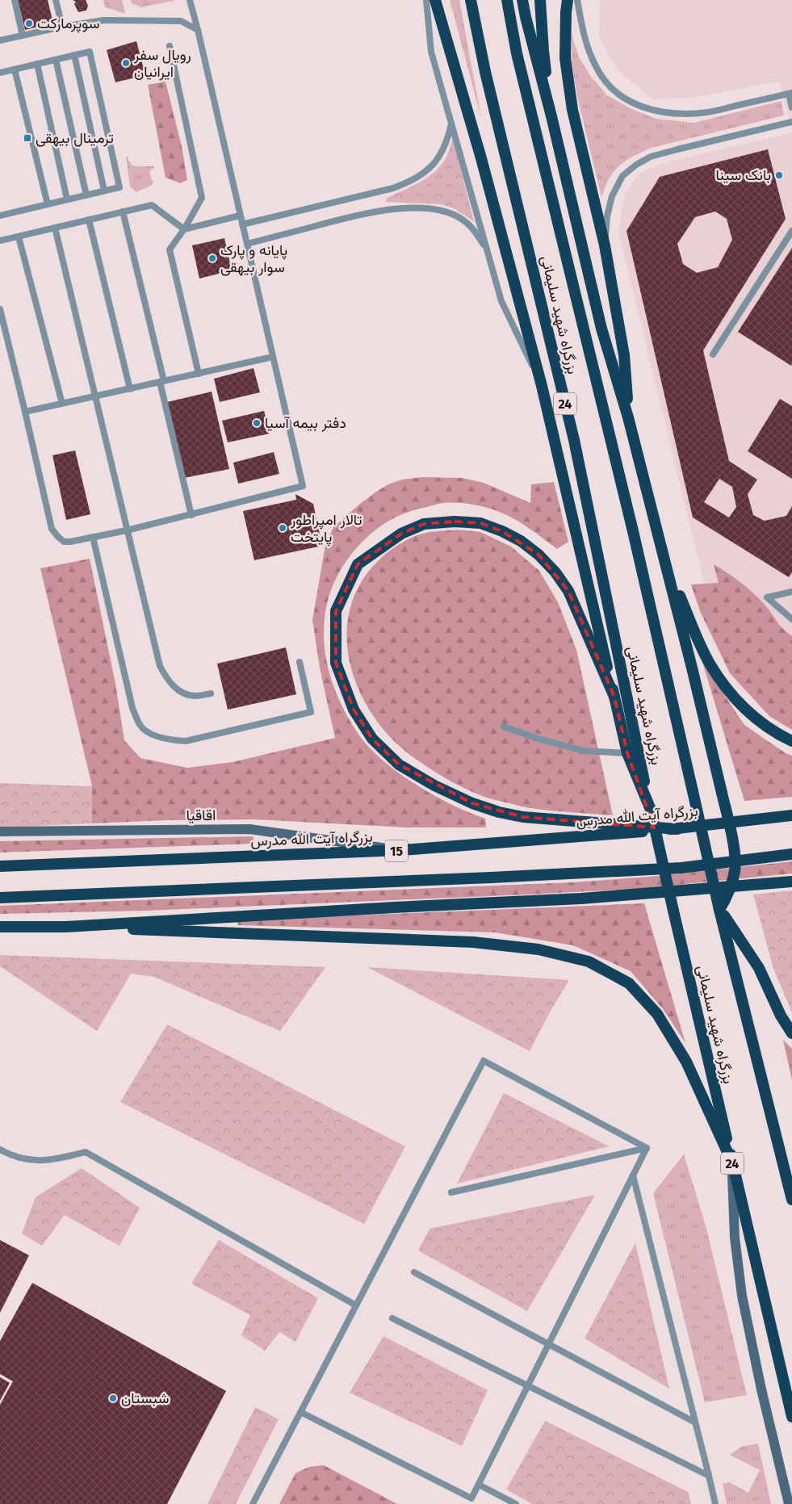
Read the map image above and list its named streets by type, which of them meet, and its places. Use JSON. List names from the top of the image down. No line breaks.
{"streets":{"highway":["بزرگراه شهید سلیمانی","24","بزرگراه آیت الله مدرس","15"],"main road":["اقاقیا"]},"crossings":[["اقاقیا","بزرگراه آیت الله مدرس"]],"places":{"other":["سوپرمارکت","رویال سفر ایرانیان","بانک سینا","پایانه و پارک سوار بیهقی","دفتر بیمه آسیا","تالار امپراطور پایتخت","شبستان"],"transit":["ترمینال بیهقی"]}}
